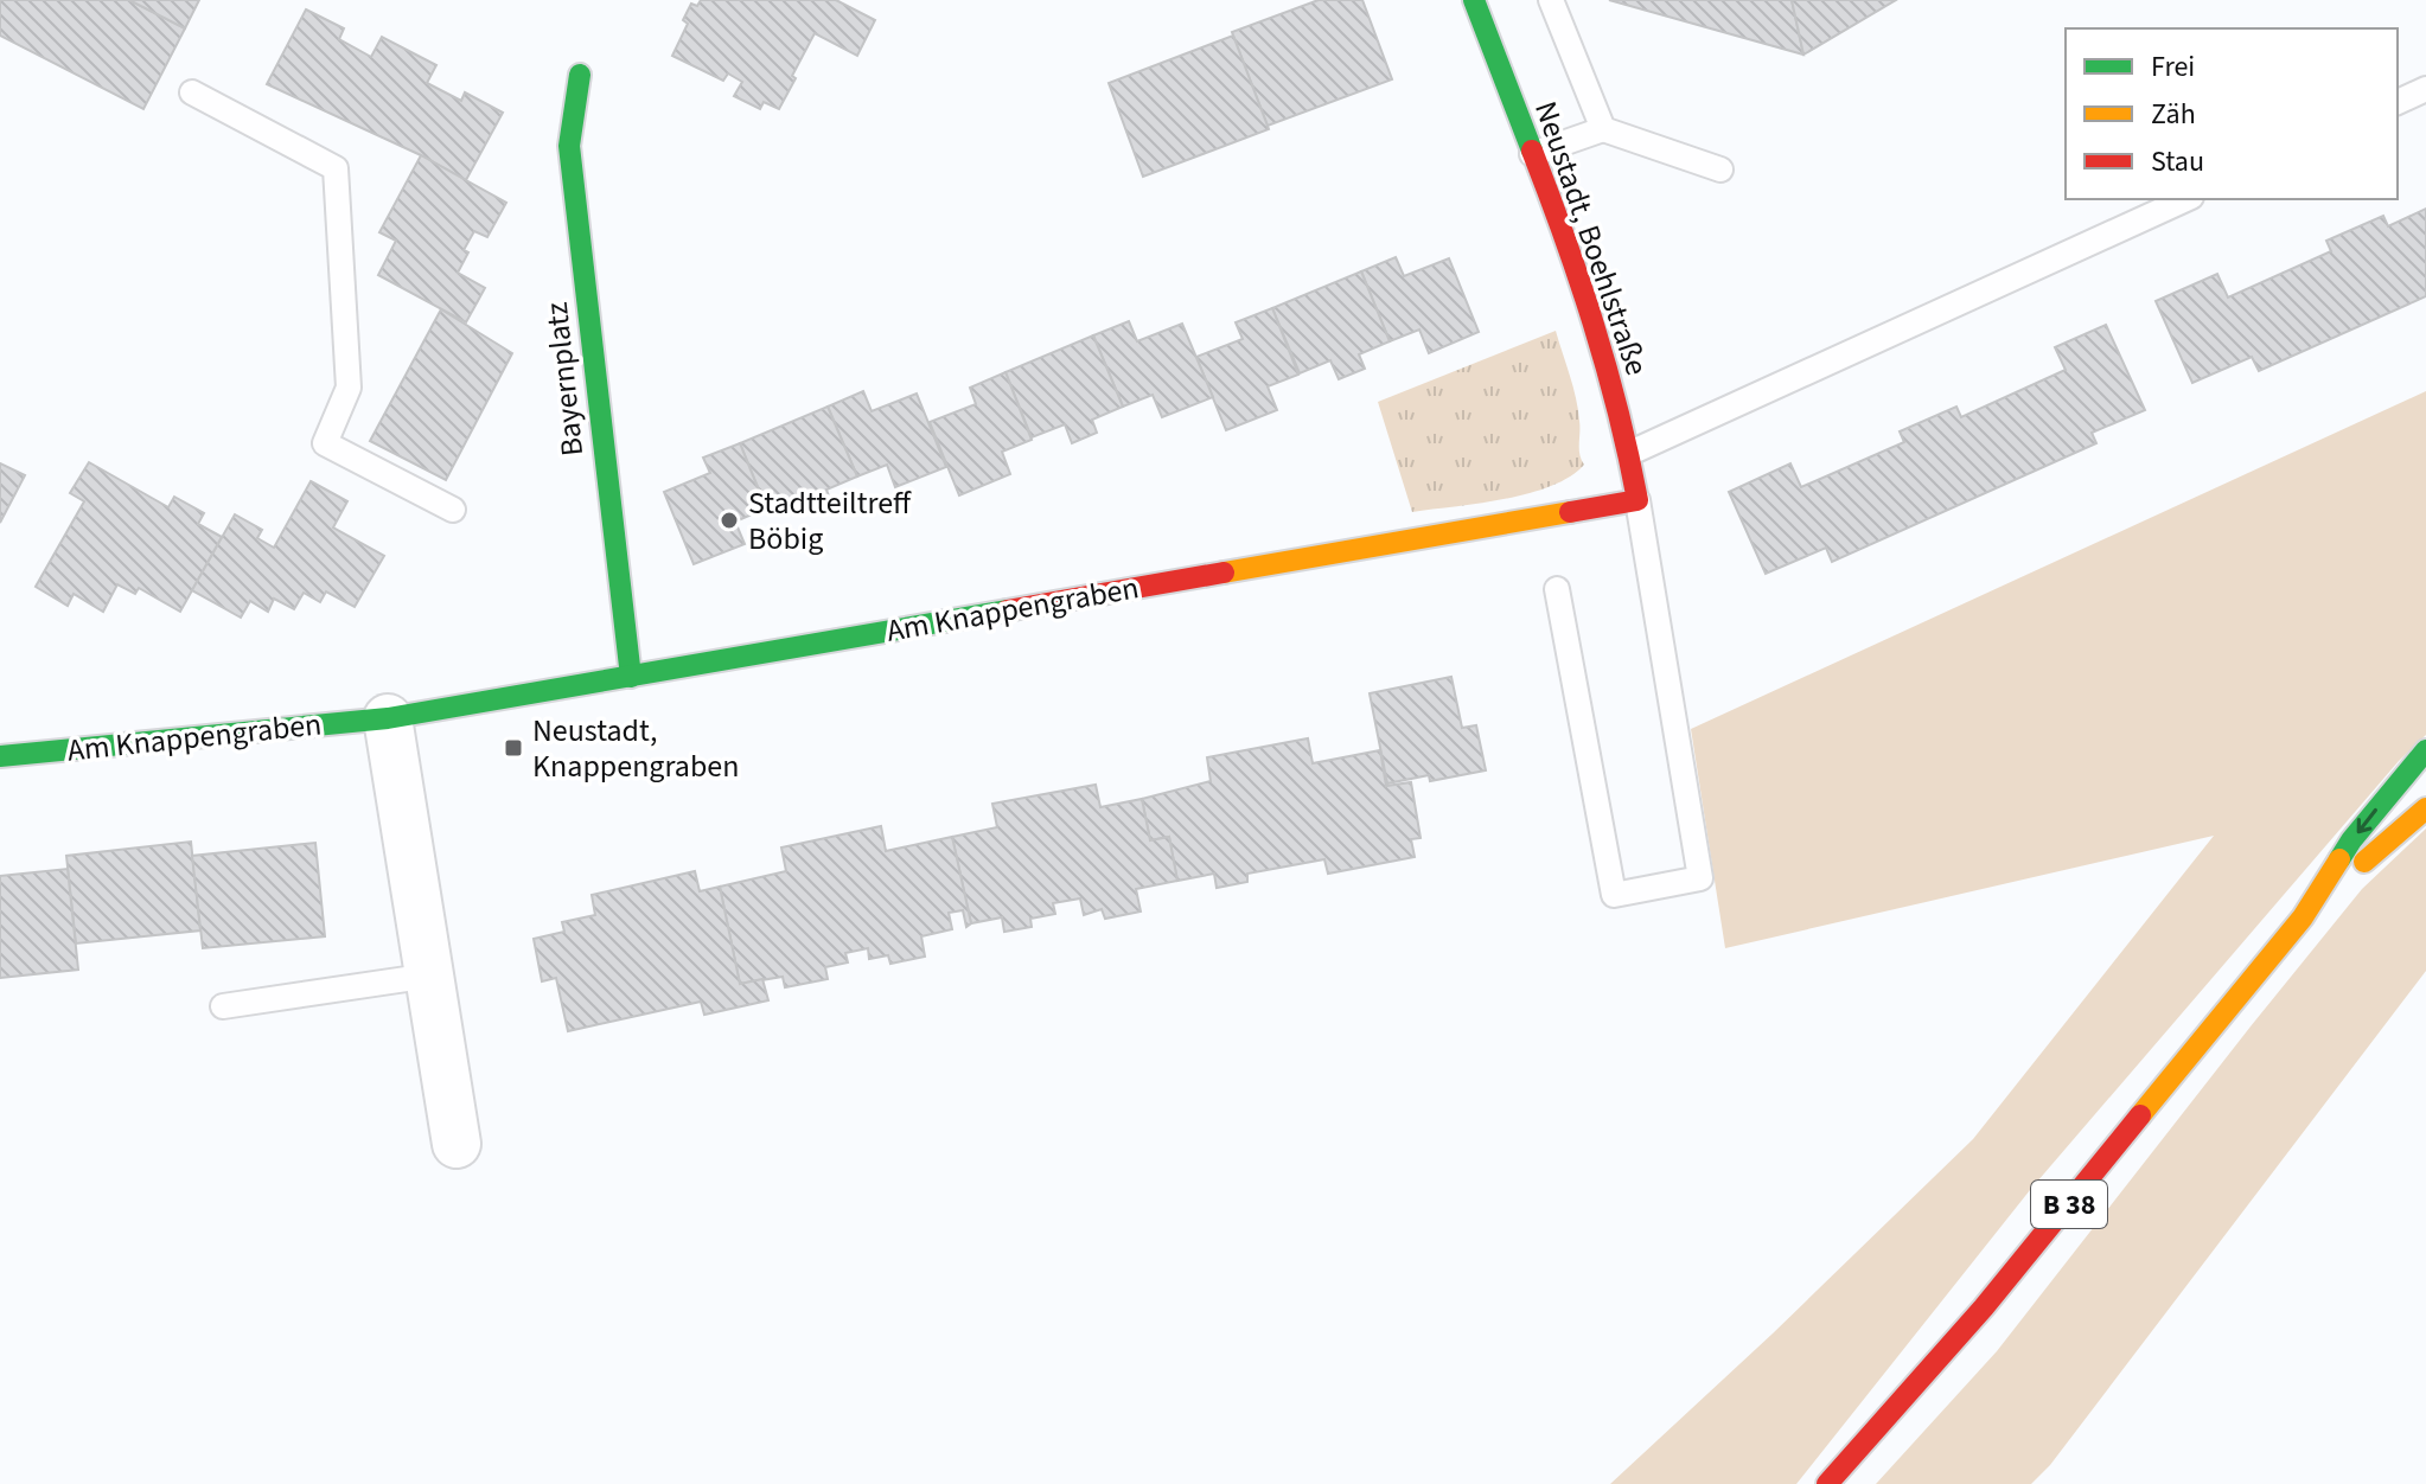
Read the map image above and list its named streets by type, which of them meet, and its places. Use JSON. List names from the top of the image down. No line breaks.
{"streets":{"street":["Neustadt, Boehlstraße","Bayernplatz","Am Knappengraben","B 38"]},"crossings":[["Neustadt, Boehlstraße","Am Knappengraben"],["Bayernplatz","Am Knappengraben"]],"places":{"other":["Stadtteiltreff Böbig"],"transit":["Neustadt, Knappengraben"]},"legend":["Frei","Zäh","Stau"]}
